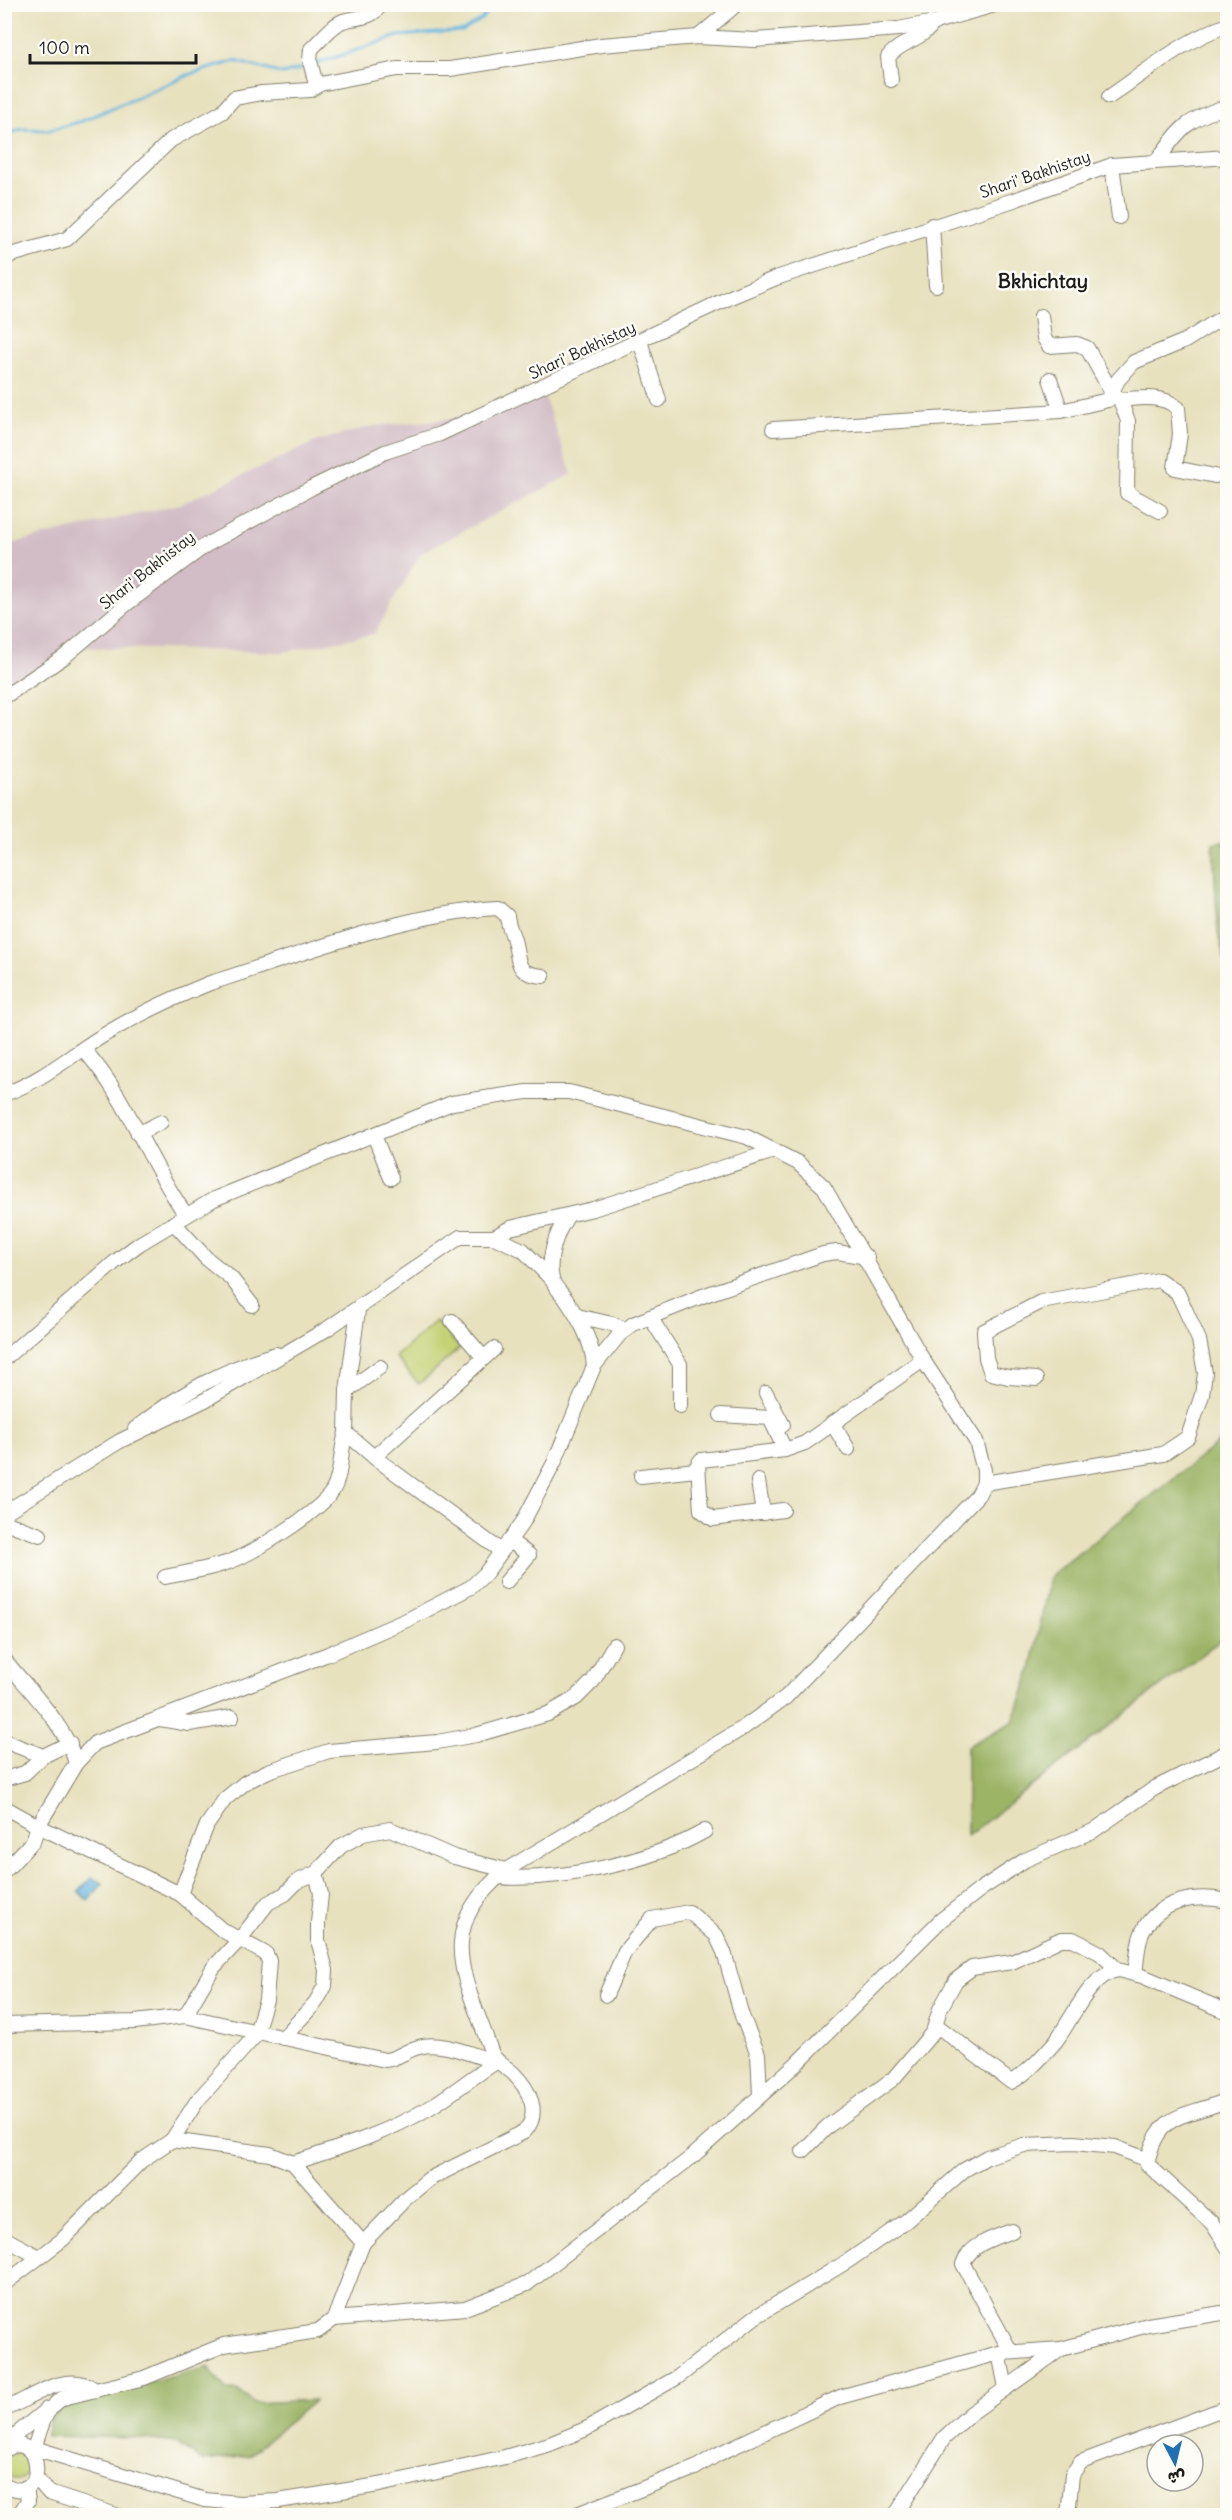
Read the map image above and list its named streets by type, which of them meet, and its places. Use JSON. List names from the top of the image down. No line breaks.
{"streets":{"street":["Shari' Bakhistay"]},"districts":["Bkhichtay"],"scale_bar":"100 m","north":"bottom"}
